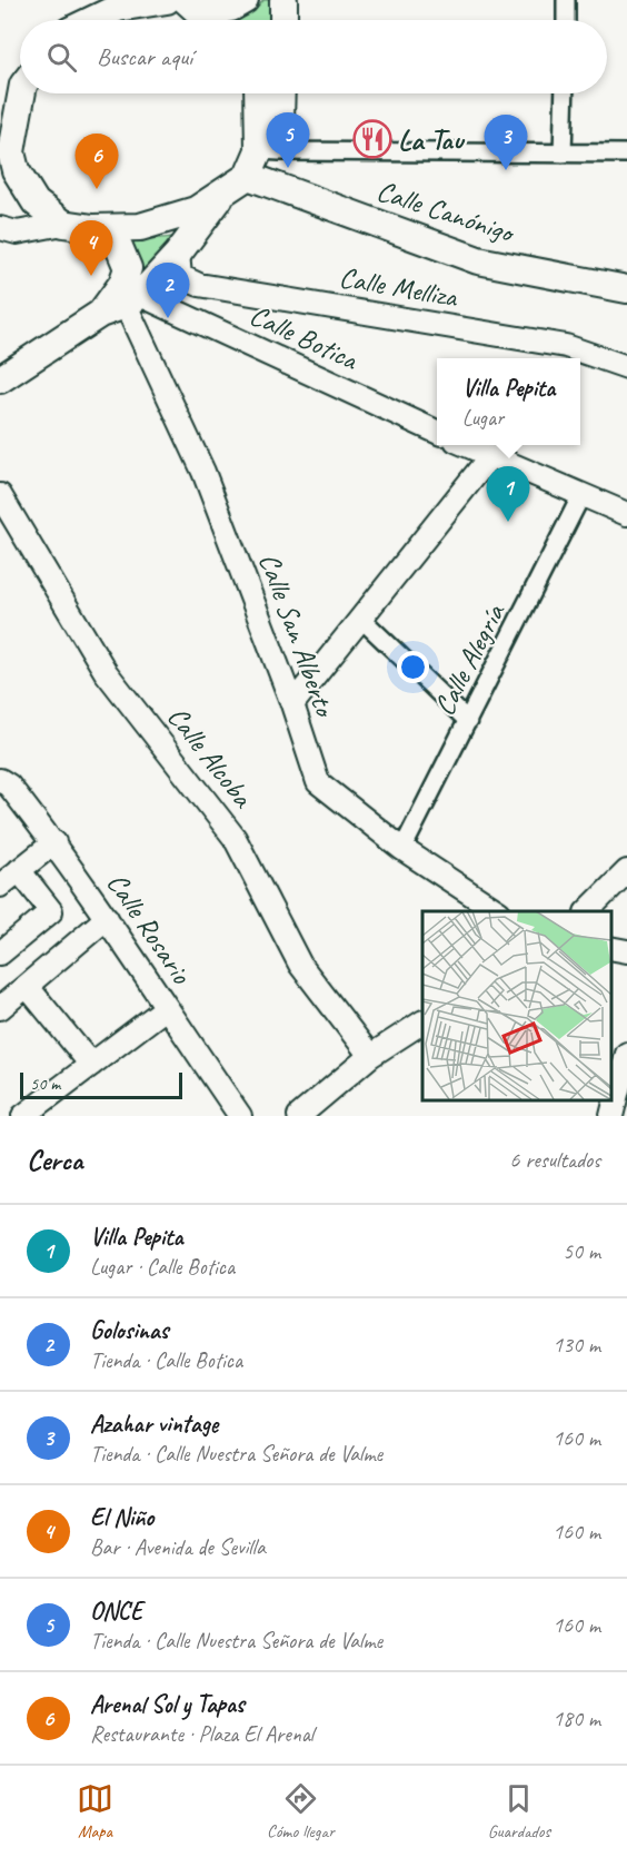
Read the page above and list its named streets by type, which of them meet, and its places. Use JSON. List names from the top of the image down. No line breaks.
{"streets":{"street":["Calle Canónigo","Calle Melliza","Calle Botica","Calle San Alberto","Calle Alegría","Calle Alcoba","Calle Rosario"]},"crossings":[["Calle Botica","Calle San Alberto"],["Calle San Alberto","Calle Alegría"]],"places":{"restaurant":["La Tau"]},"scale_bar":"50 m","page":{"search":"Buscar aquí","pins":["5","3","6","4","2","1"],"popup":["Villa Pepita","Lugar"],"scale":"50 m","heading":["Cerca","6 resultados"],"list":[{"mark":"1","name":"Villa Pepita","note":"Lugar · Calle Botica","value":"50 m"},{"mark":"2","name":"Golosinas","note":"Tienda · Calle Botica","value":"130 m"},{"mark":"3","name":"Azahar vintage","note":"Tienda · Calle Nuestra Señora de Valme","value":"160 m"},{"mark":"4","name":"El Niño","note":"Bar · Avenida de Sevilla","value":"160 m"},{"mark":"5","name":"ONCE","note":"Tienda · Calle Nuestra Señora de Valme","value":"160 m"},{"mark":"6","name":"Arenal Sol y Tapas","note":"Restaurante · Plaza El Arenal","value":"180 m"}],"nav":["Mapa","Cómo llegar","Guardados"]}}
